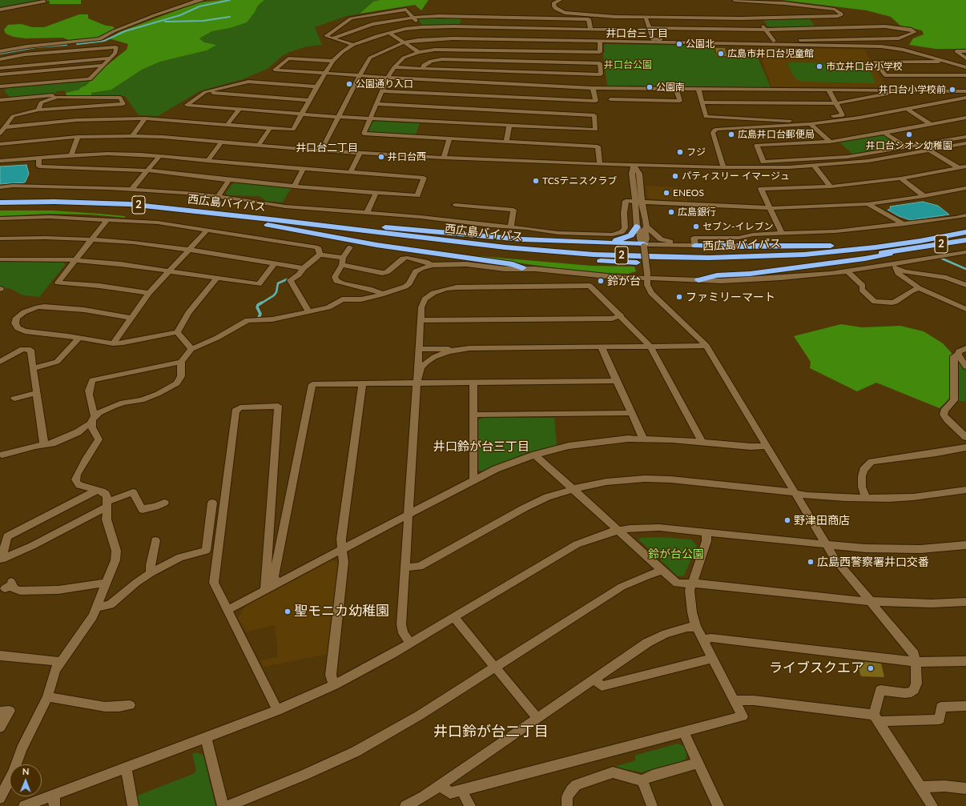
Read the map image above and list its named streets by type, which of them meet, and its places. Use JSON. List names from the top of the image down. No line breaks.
{"streets":{"highway":["西広島バイパス","2"]},"districts":["井口台三丁目","井口台二丁目","井口鈴が台三丁目","井口鈴が台二丁目"],"parks":["井口台公園","鈴が台公園"],"places":["公園北","広島市井口台児童館","市立井口台小学校","公園通り入口","公園南","井口台小学校前","広島井口台郵便局","井口台シオン幼稚園","フジ","井口台西","パティスリー イマージュ","TCSテニスクラブ","ENEOS","広島銀行","セブン-イレブン","鈴が台","ファミリーマート","野津田商店","広島西警察署井口交番","聖モニカ幼稚園","ライブスクエア"],"north":"top"}
